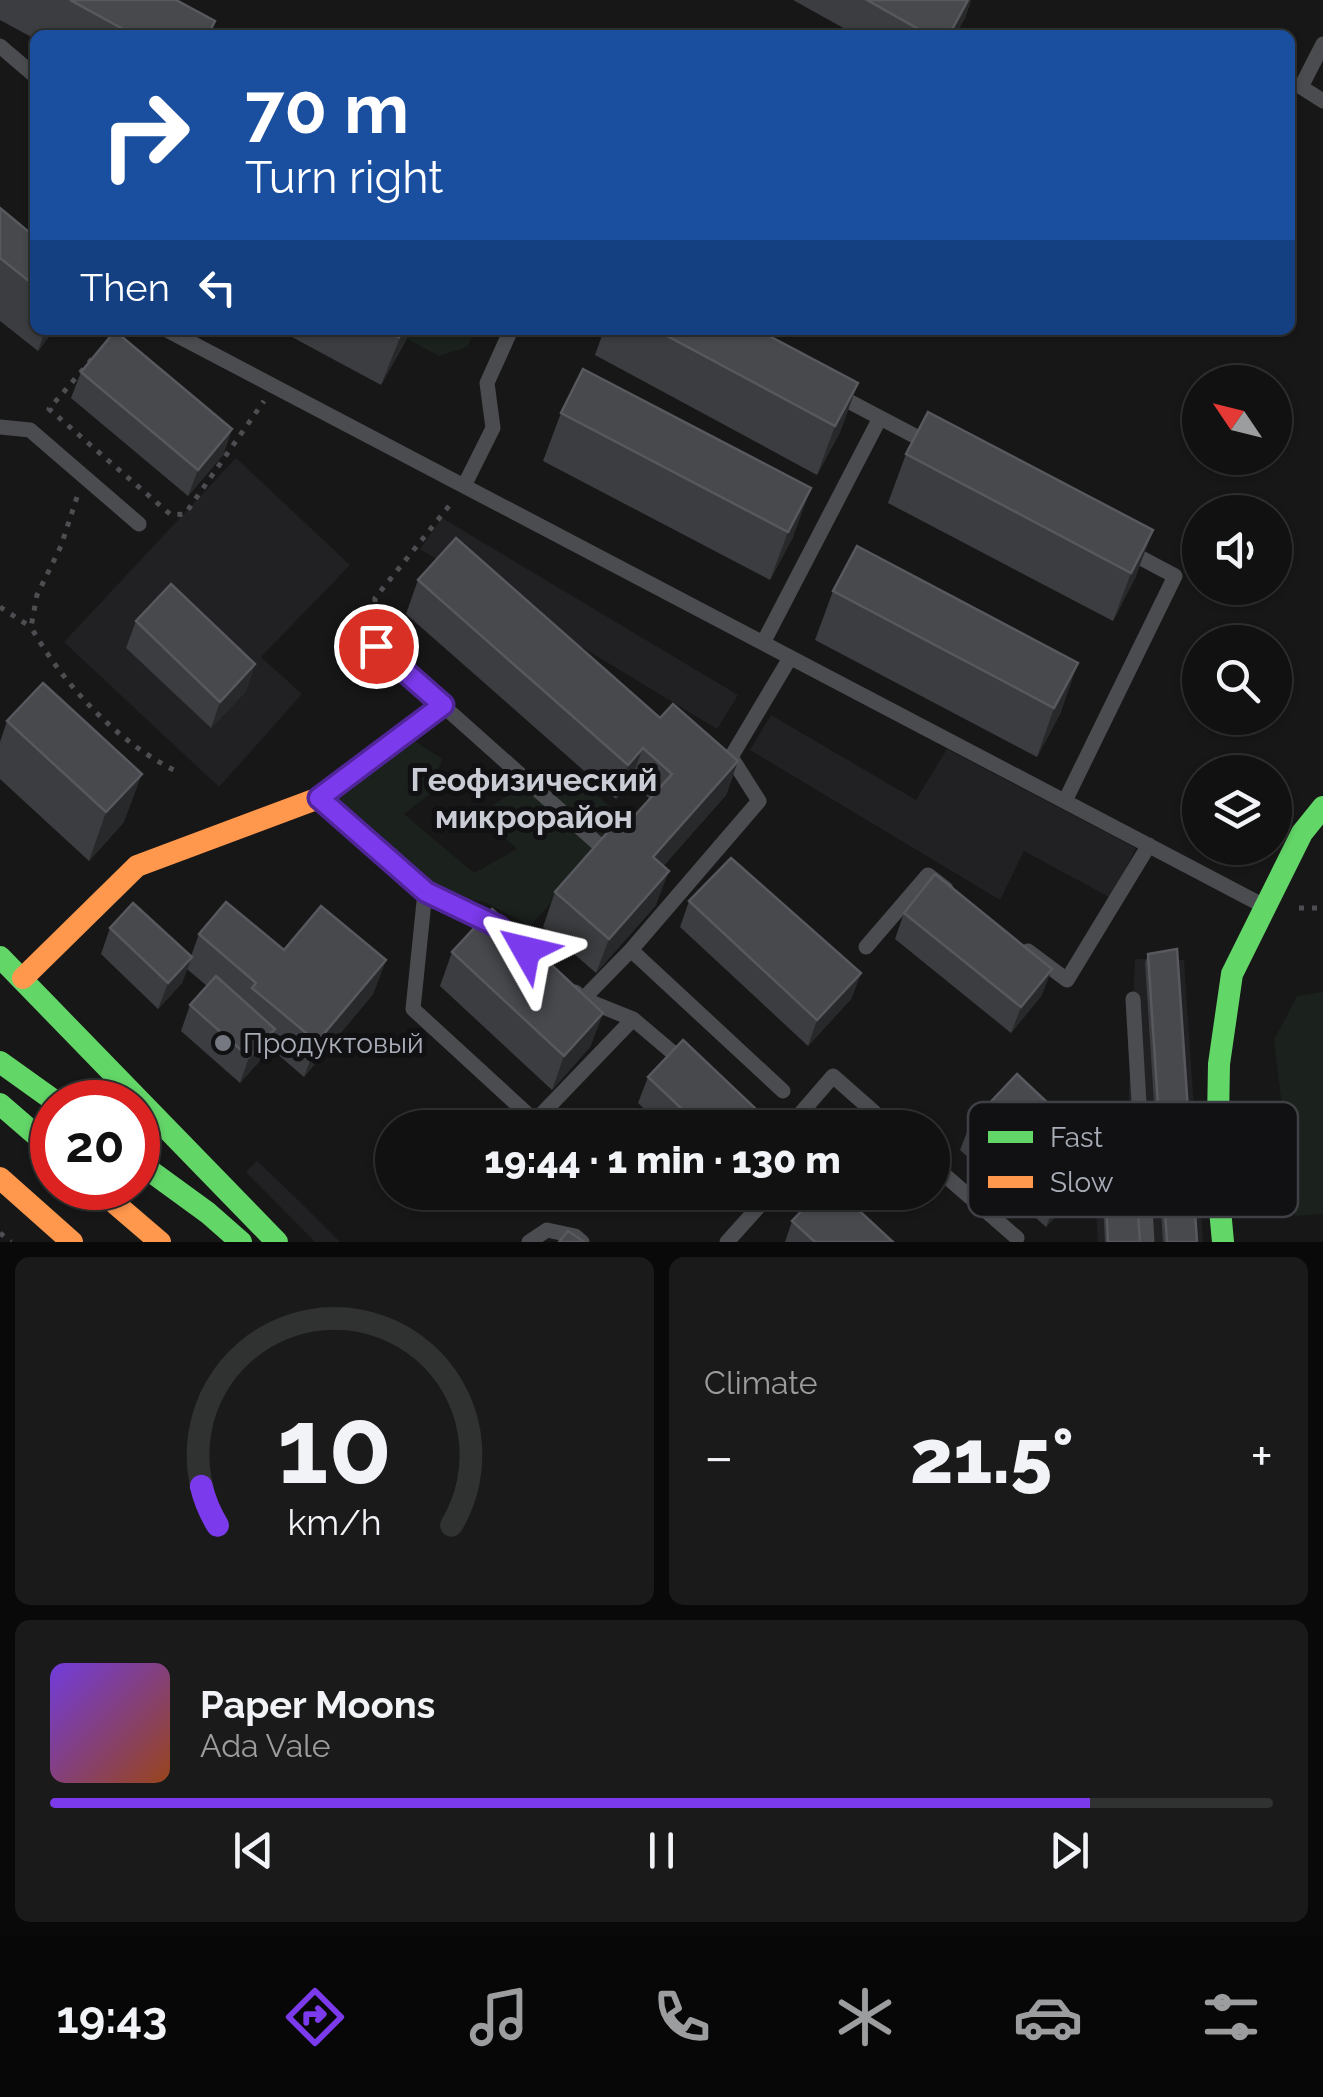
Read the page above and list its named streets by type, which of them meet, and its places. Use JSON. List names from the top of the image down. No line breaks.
{"districts":["Геофизический микрорайон"],"places":["Продуктовый"],"legend":["Fast","Slow"],"north":"top left","page":{"turn":["70 m","Turn right"],"then":"Then","limit":"20","trip":"19:44 · 1 min · 130 m","tile":"Climate","heat":["−","21.5°","+"],"song":["Paper Moons","Ada Vale"],"tabs":"19:43","gauge":["10","km/h"]}}
